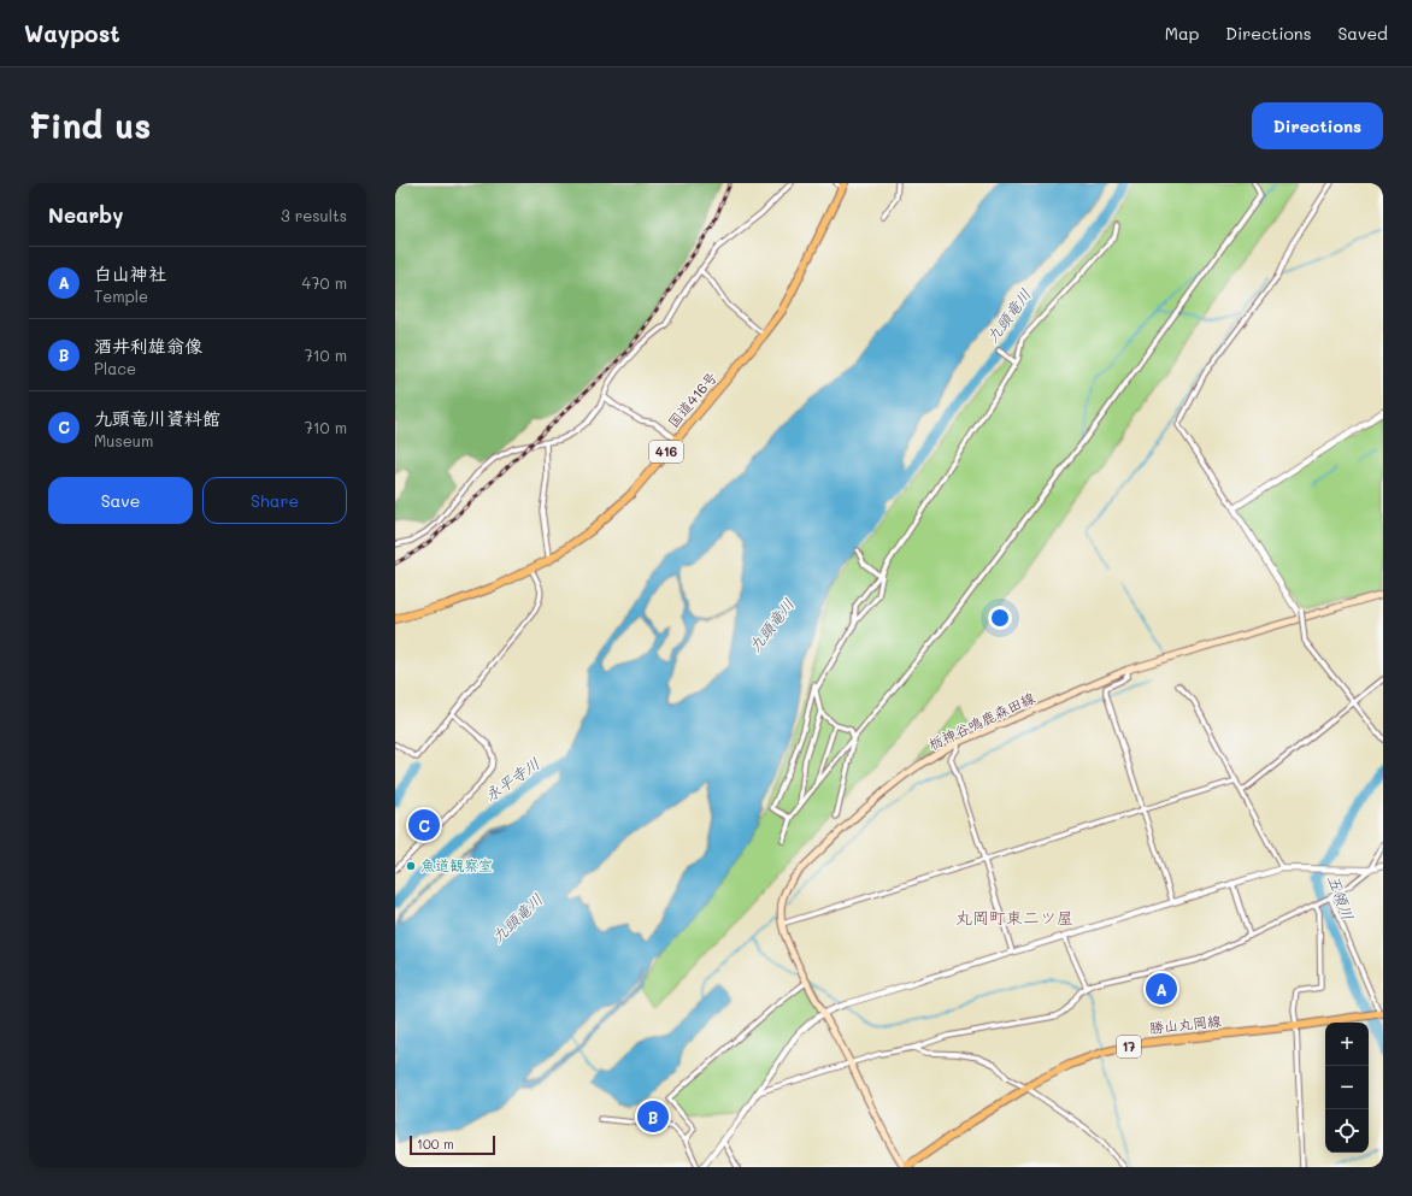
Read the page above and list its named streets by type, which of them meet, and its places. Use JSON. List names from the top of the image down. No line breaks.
{"streets":{"main road":["国道416号","416","栃神谷鳴鹿森田線","勝山丸岡線","17"]},"crossings":[["栃神谷鳴鹿森田線","勝山丸岡線"]],"districts":["丸岡町東二ツ屋"],"water":["九頭竜川","永平寺川","五領川"],"places":["魚道観察室"],"scale_bar":"100 m","page":{"header":"Waypost","nav":["Map","Directions","Saved"],"buttons":["Directions",["Save","Share"]],"title":"Find us","heading":["Nearby","3 results"],"list":[{"mark":"A","name":"白山神社","note":"Temple","value":"470 m"},{"mark":"B","name":"酒井利雄翁像","note":"Place","value":"710 m"},{"mark":"C","name":"九頭竜川資料館","note":"Museum","value":"710 m"}],"pins":["C","A","B"],"map_buttons":["+","−"],"scale":"100 m"}}
